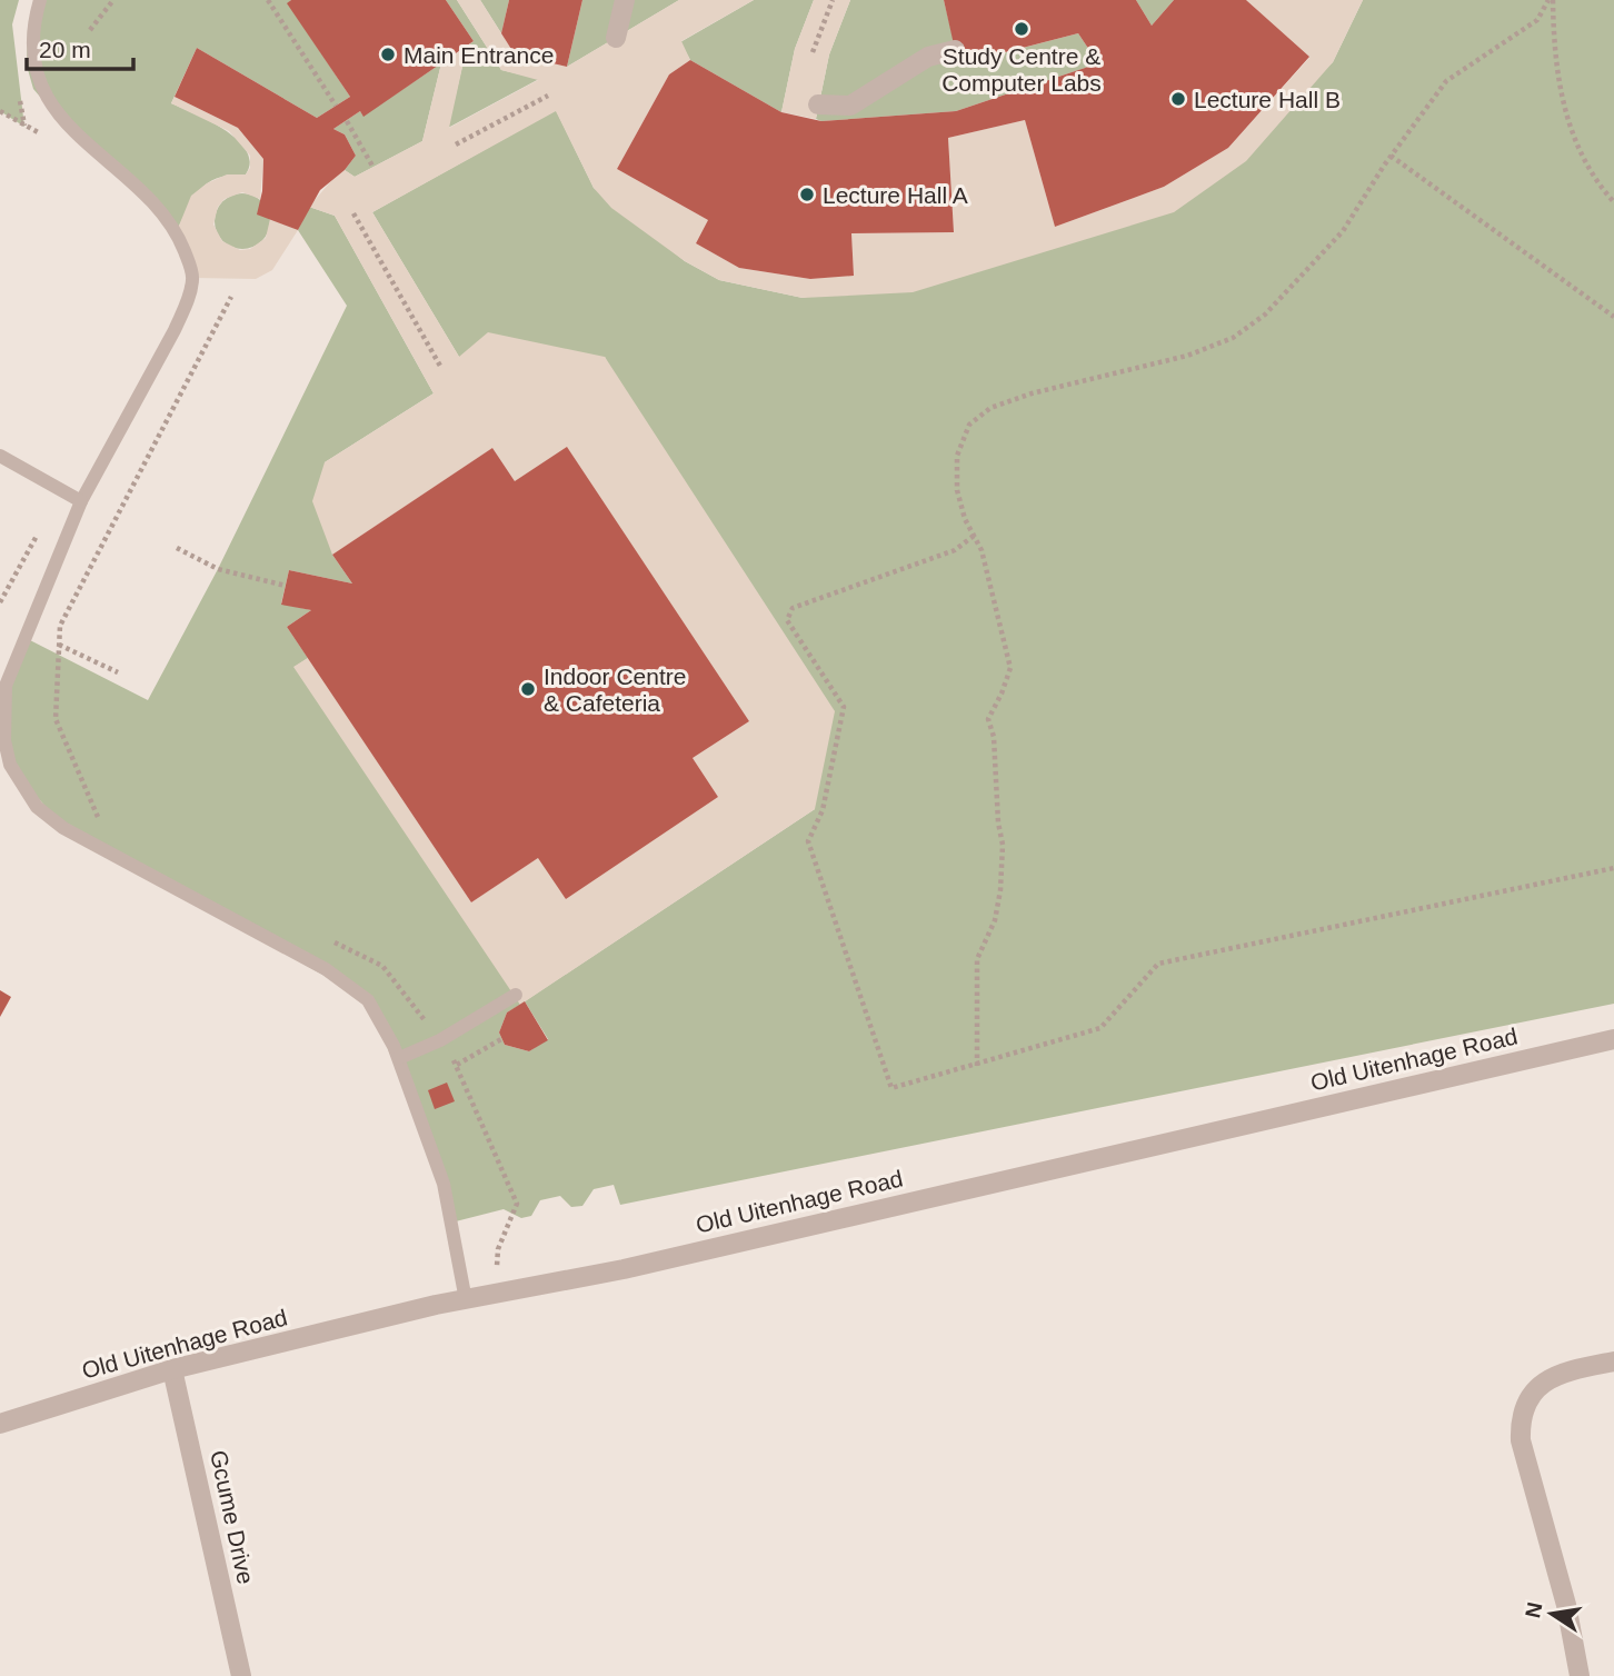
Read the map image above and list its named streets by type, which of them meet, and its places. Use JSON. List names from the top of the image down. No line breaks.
{"streets":{"street":["Old Uitenhage Road","Gcume Drive"]},"crossings":[["Old Uitenhage Road","Gcume Drive"]],"places":["Study Centre & Computer Labs","Main Entrance","Lecture Hall B","Lecture Hall A","Indoor Centre & Cafeteria"],"scale_bar":"20 m","north":"left"}
